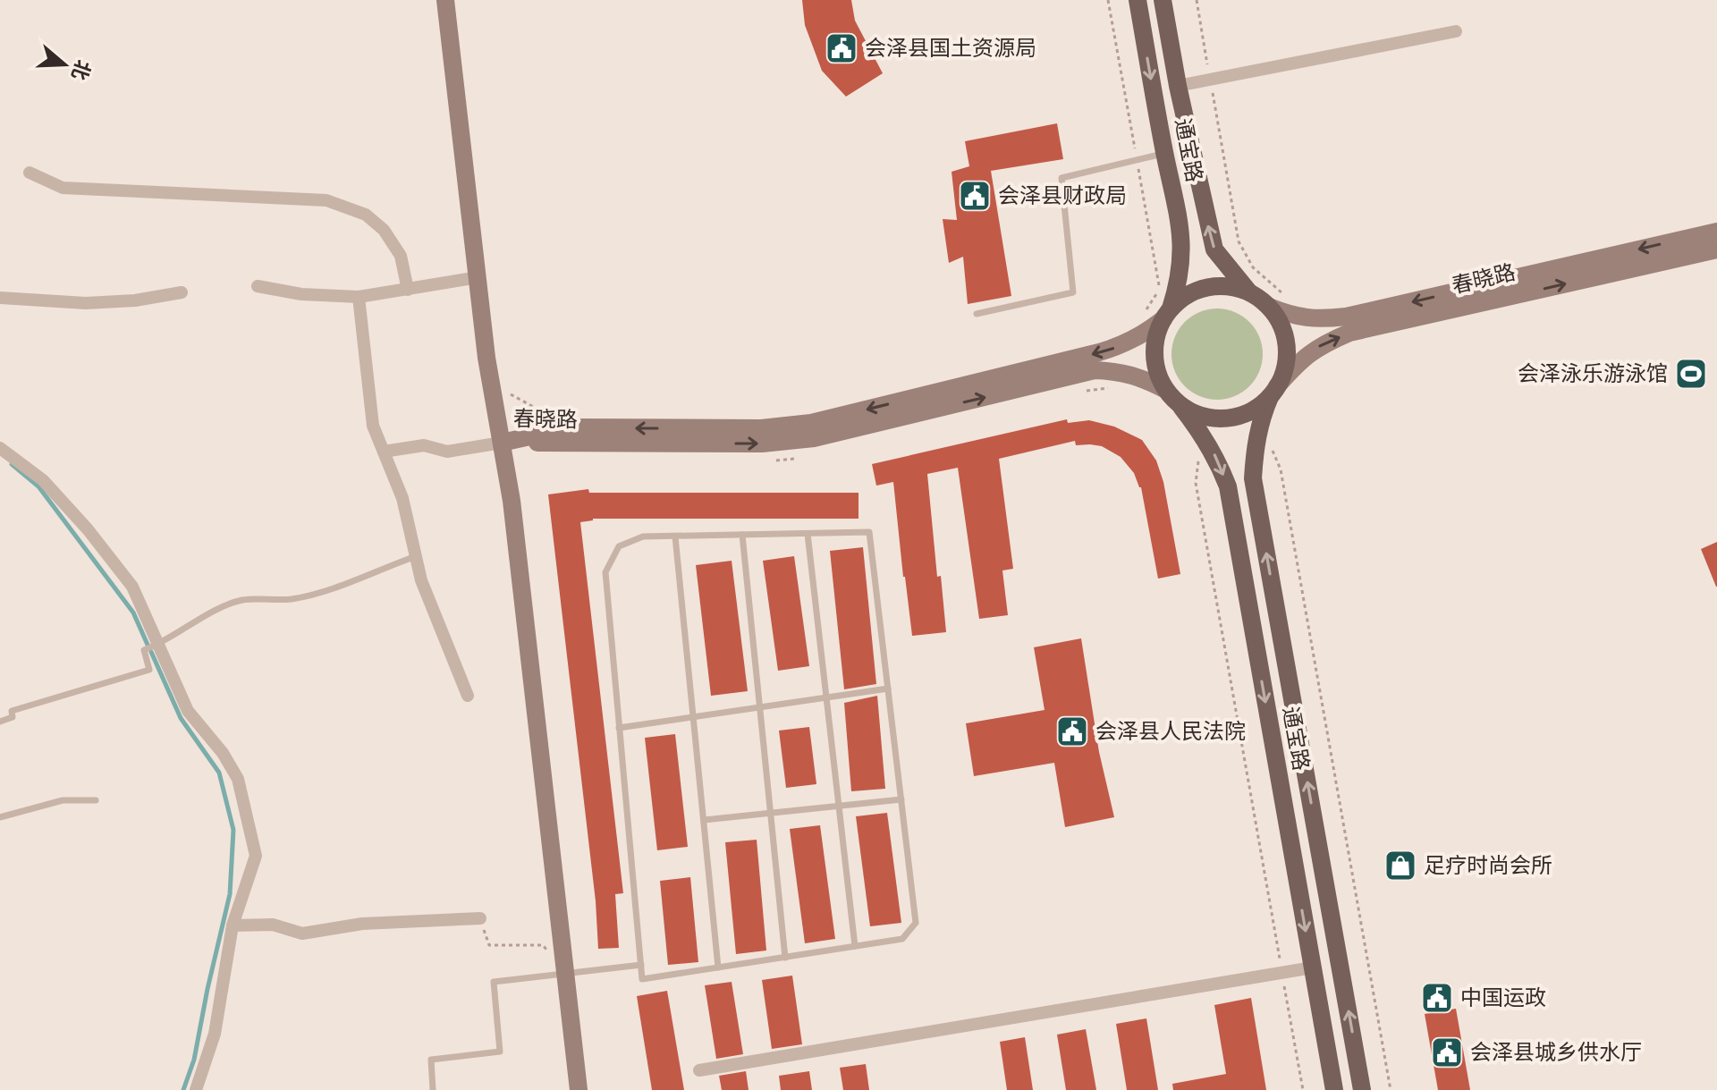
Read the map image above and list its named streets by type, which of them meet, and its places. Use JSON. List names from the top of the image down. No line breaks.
{"streets":{"main road":["通宝路"],"street":["春晓路"]},"crossings":[["通宝路","春晓路"]],"places":{"public building":["会泽县国土资源局","会泽县财政局","会泽县人民法院","中国运政","会泽县城乡供水厅"],"sports":["会泽泳乐游泳馆"],"shop":["足疗时尚会所"]},"north":"right"}
